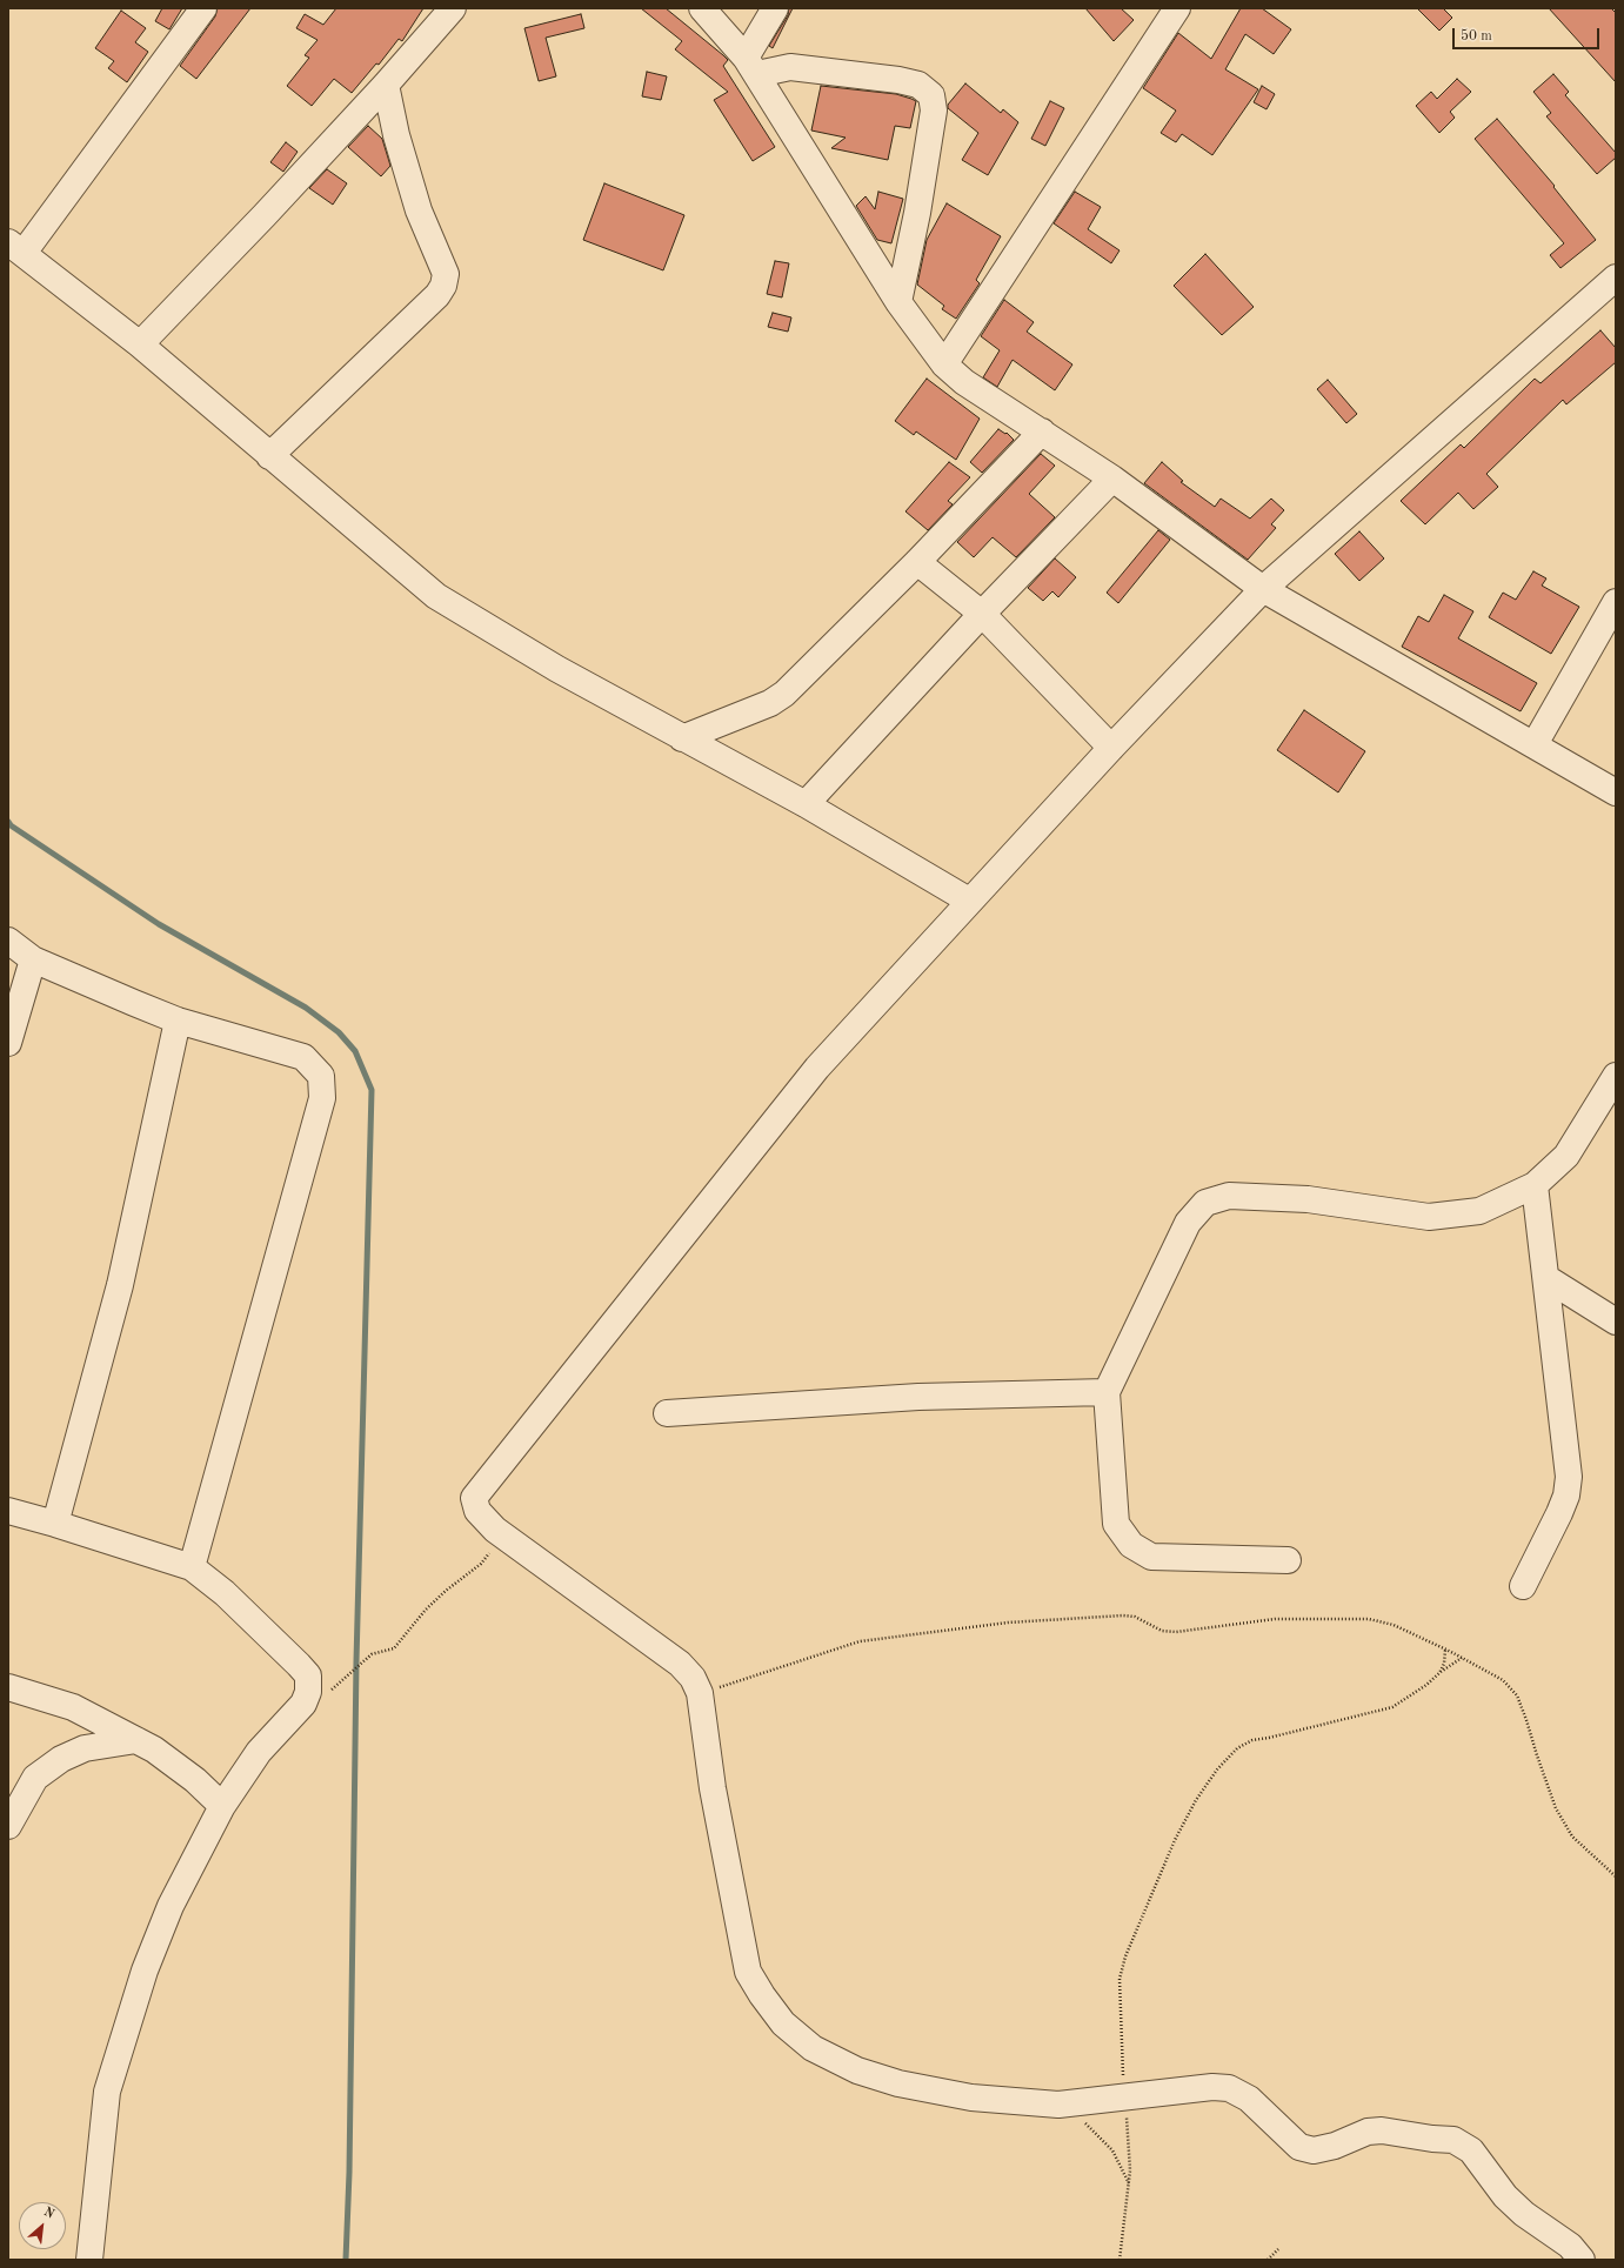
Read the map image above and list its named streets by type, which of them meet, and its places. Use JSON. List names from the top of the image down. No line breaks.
{"scale_bar":"50 m","north":"top right"}
